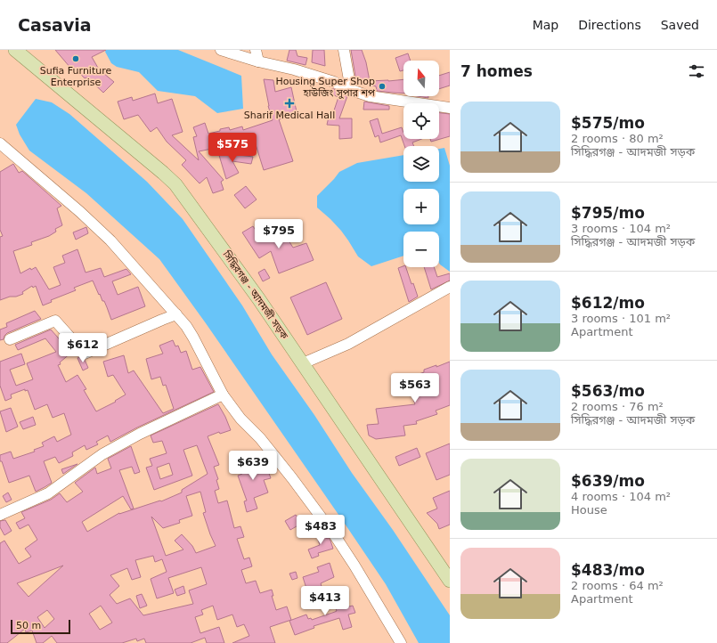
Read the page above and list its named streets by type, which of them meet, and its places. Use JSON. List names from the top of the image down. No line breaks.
{"streets":{"main road":["সিদ্ধিরগঞ্জ - আদমজী সড়ক"]},"places":{"other":["Sufia Furniture Enterprise","Housing Super Shop হাউজিং সুপার শপ"],"health":["Sharif Medical Hall"]},"scale_bar":"50 m","north":"top","page":{"header":"Casavia","nav":["Map","Directions","Saved"],"heading":"7 homes","map_buttons":["+","−"],"list":[{"name":"$575/mo","note":"2 rooms · 80 m² · সিদ্ধিরগঞ্জ - আদমজী সড়ক"},{"name":"$795/mo","note":"3 rooms · 104 m² · সিদ্ধিরগঞ্জ - আদমজী সড়ক"},{"name":"$612/mo","note":"3 rooms · 101 m² · Apartment"},{"name":"$563/mo","note":"2 rooms · 76 m² · সিদ্ধিরগঞ্জ - আদমজী সড়ক"},{"name":"$639/mo","note":"4 rooms · 104 m² · House"},{"name":"$483/mo","note":"2 rooms · 64 m² · Apartment"}],"price":["$575","$795","$612","$563","$639","$483","$413"],"scale":"50 m"}}
